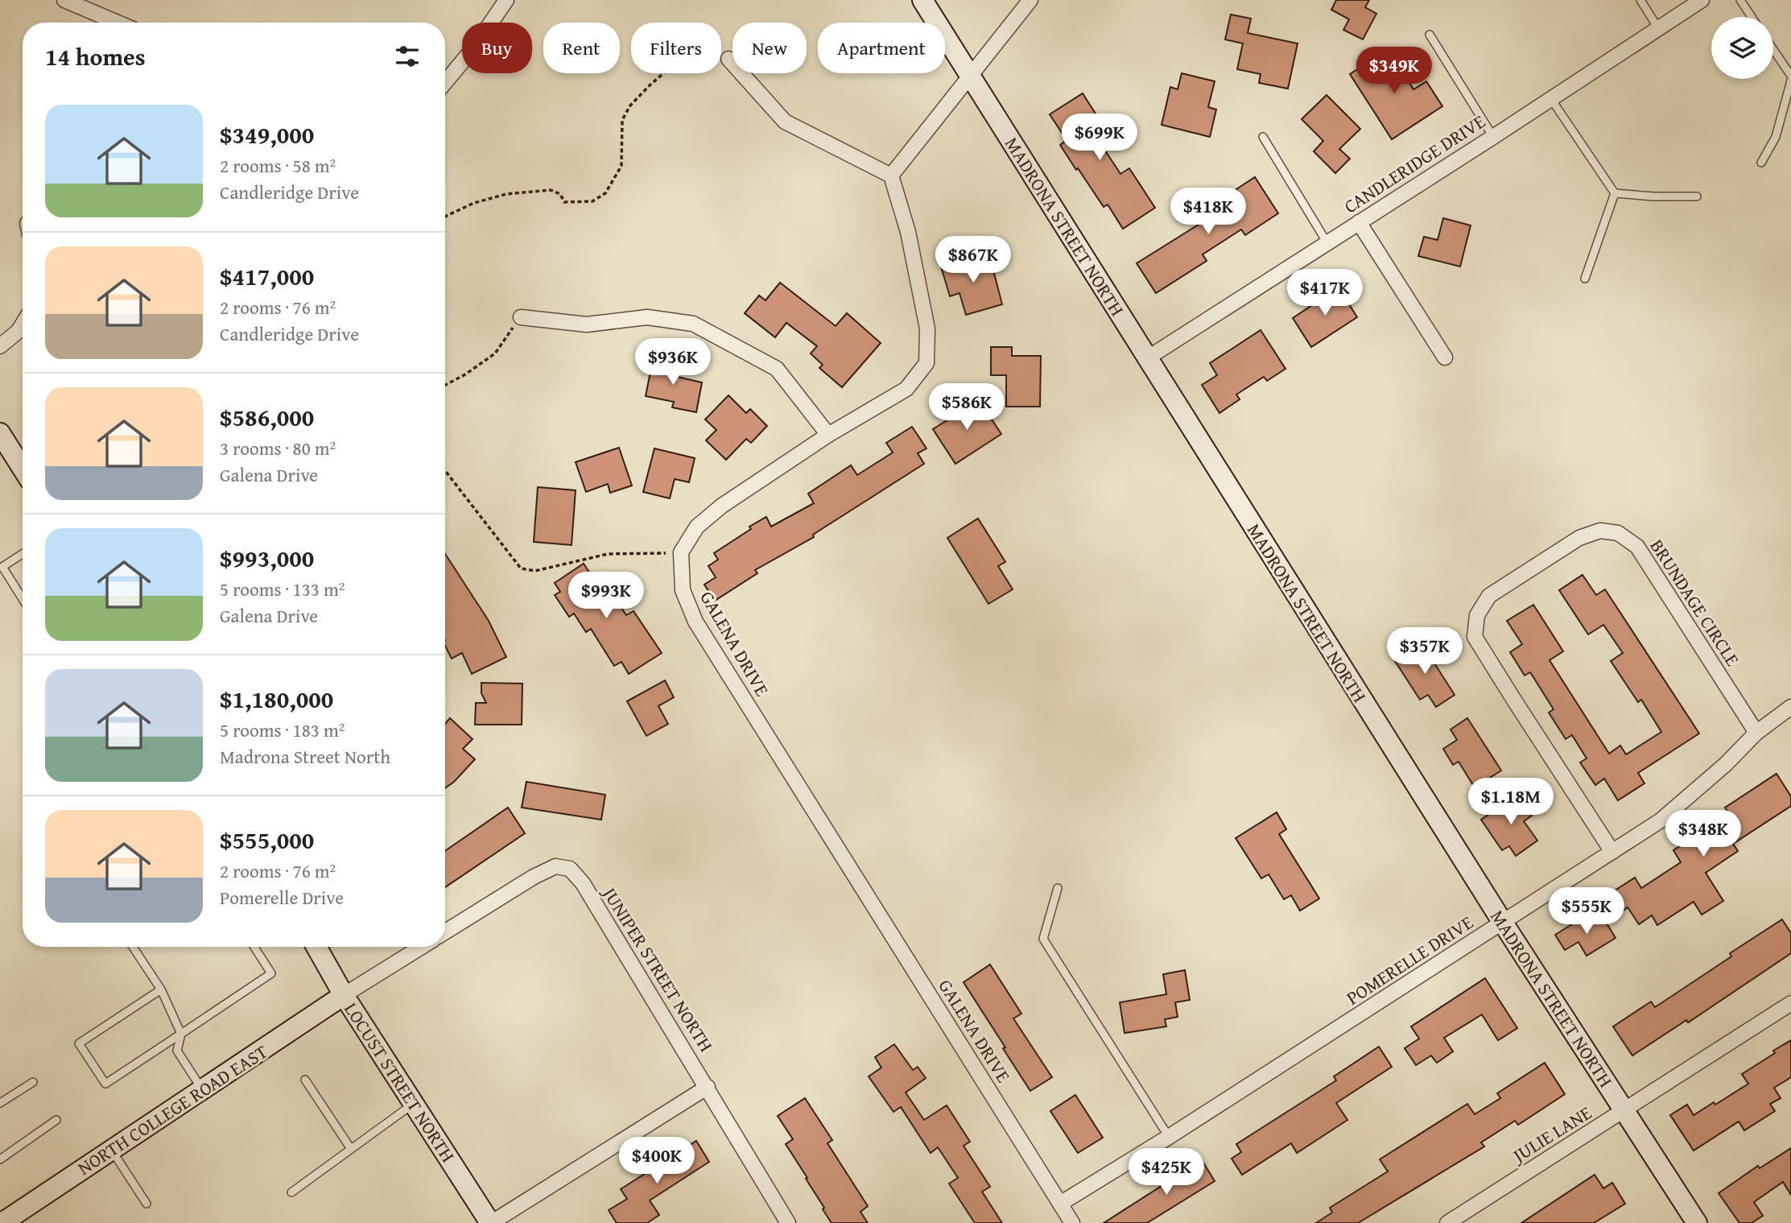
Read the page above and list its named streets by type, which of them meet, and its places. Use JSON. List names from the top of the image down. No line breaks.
{"streets":{"street":["CANDLERIDGE DRIVE","MADRONA STREET NORTH","BRUNDAGE CIRCLE","GALENA DRIVE","POMERELLE DRIVE","JUNIPER STREET NORTH","LOCUST STREET NORTH","NORTH COLLEGE ROAD EAST","JULIE LANE"]},"crossings":[["CANDLERIDGE DRIVE","MADRONA STREET NORTH"],["MADRONA STREET NORTH","POMERELLE DRIVE"],["MADRONA STREET NORTH","JULIE LANE"],["BRUNDAGE CIRCLE","POMERELLE DRIVE"],["GALENA DRIVE","POMERELLE DRIVE"],["LOCUST STREET NORTH","NORTH COLLEGE ROAD EAST"]],"page":{"chip":["Buy","Rent","Filters","New","Apartment"],"heading":"14 homes","price":["$349K","$699K","$418K","$867K","$417K","$936K","$586K","$993K","$357K","$1.18M","$348K","$555K","$400K","$425K"],"list":[{"name":"$349,000","note":"2 rooms · 58 m² · Candleridge Drive"},{"name":"$417,000","note":"2 rooms · 76 m² · Candleridge Drive"},{"name":"$586,000","note":"3 rooms · 80 m² · Galena Drive"},{"name":"$993,000","note":"5 rooms · 133 m² · Galena Drive"},{"name":"$1,180,000","note":"5 rooms · 183 m² · Madrona Street North"},{"name":"$555,000","note":"2 rooms · 76 m² · Pomerelle Drive"}]}}
